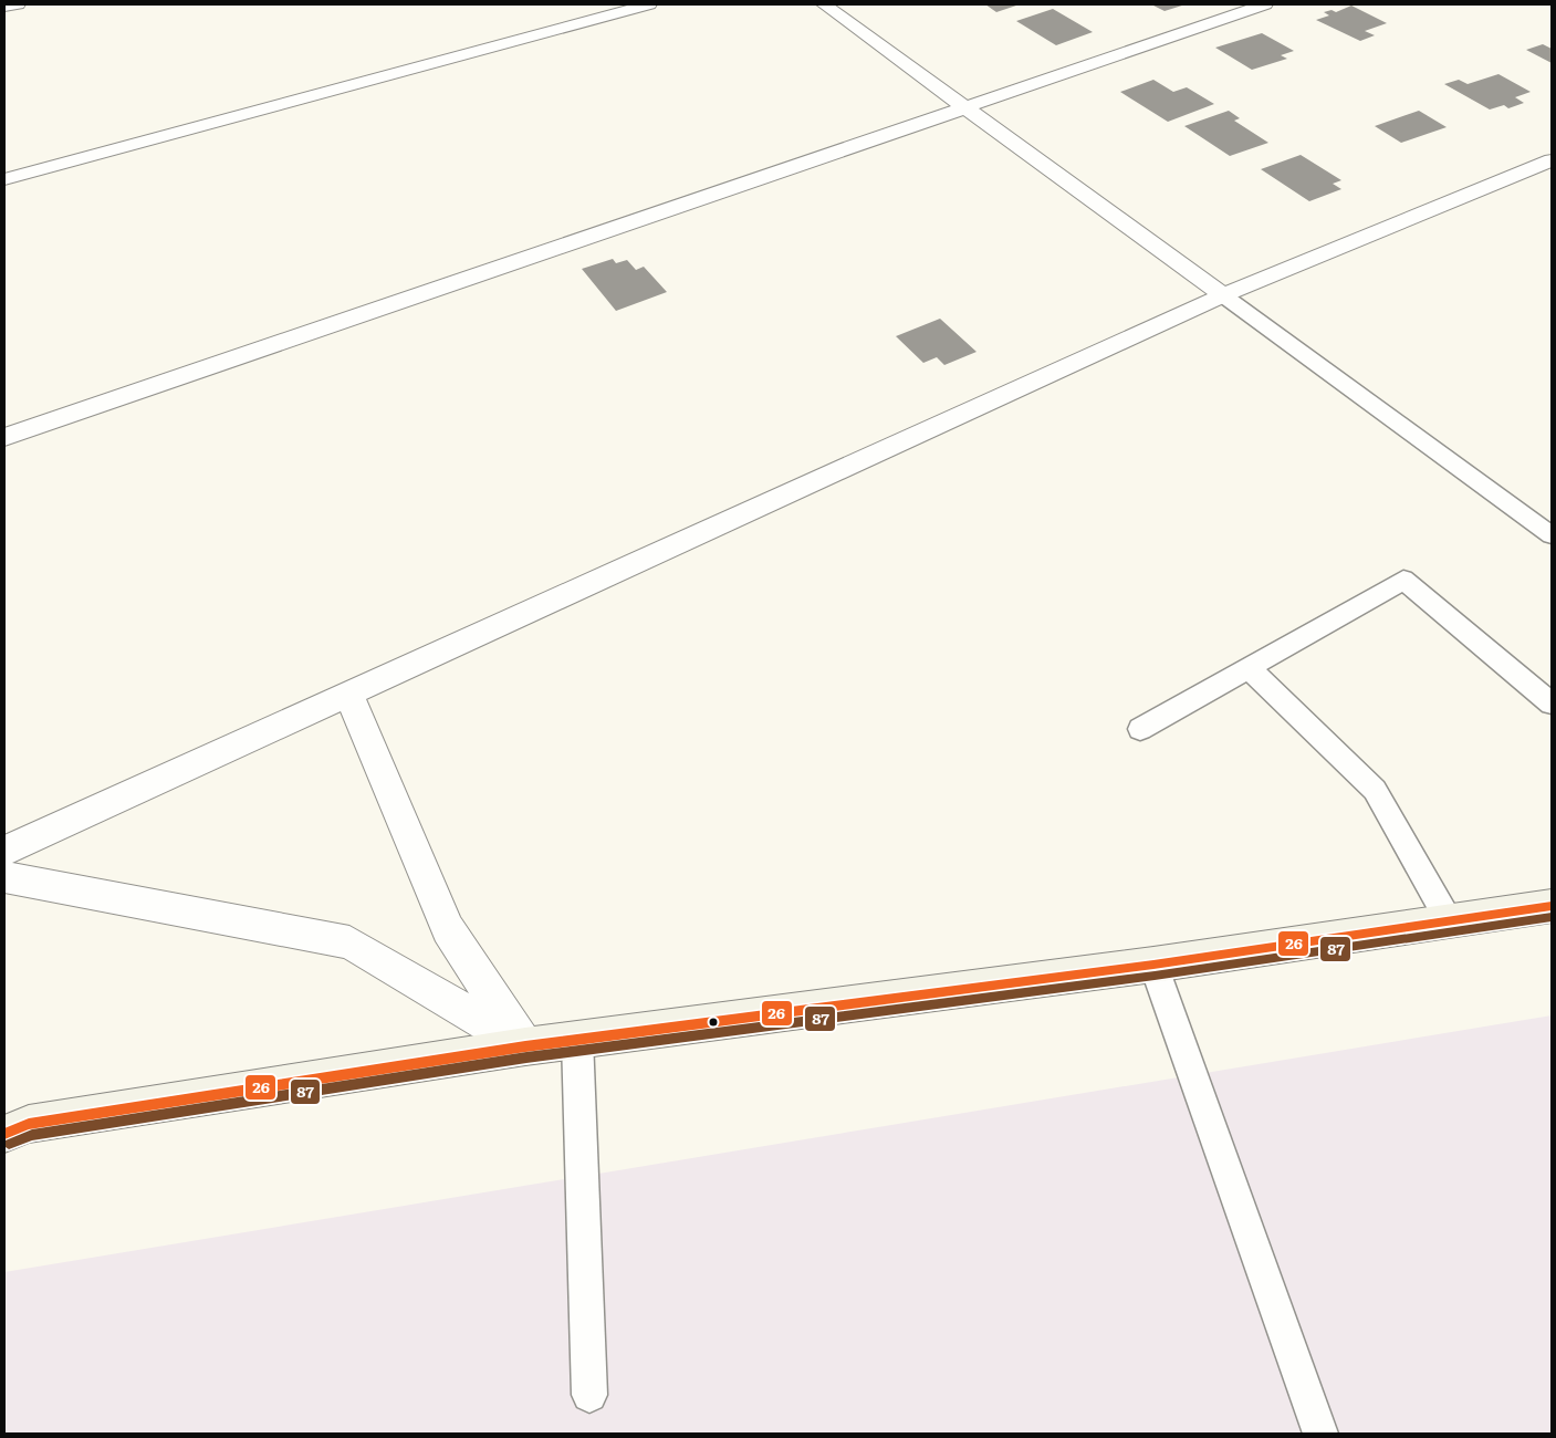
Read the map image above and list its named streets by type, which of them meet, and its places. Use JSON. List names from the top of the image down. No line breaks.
{"lines":["transit line 26","transit line 87"]}
